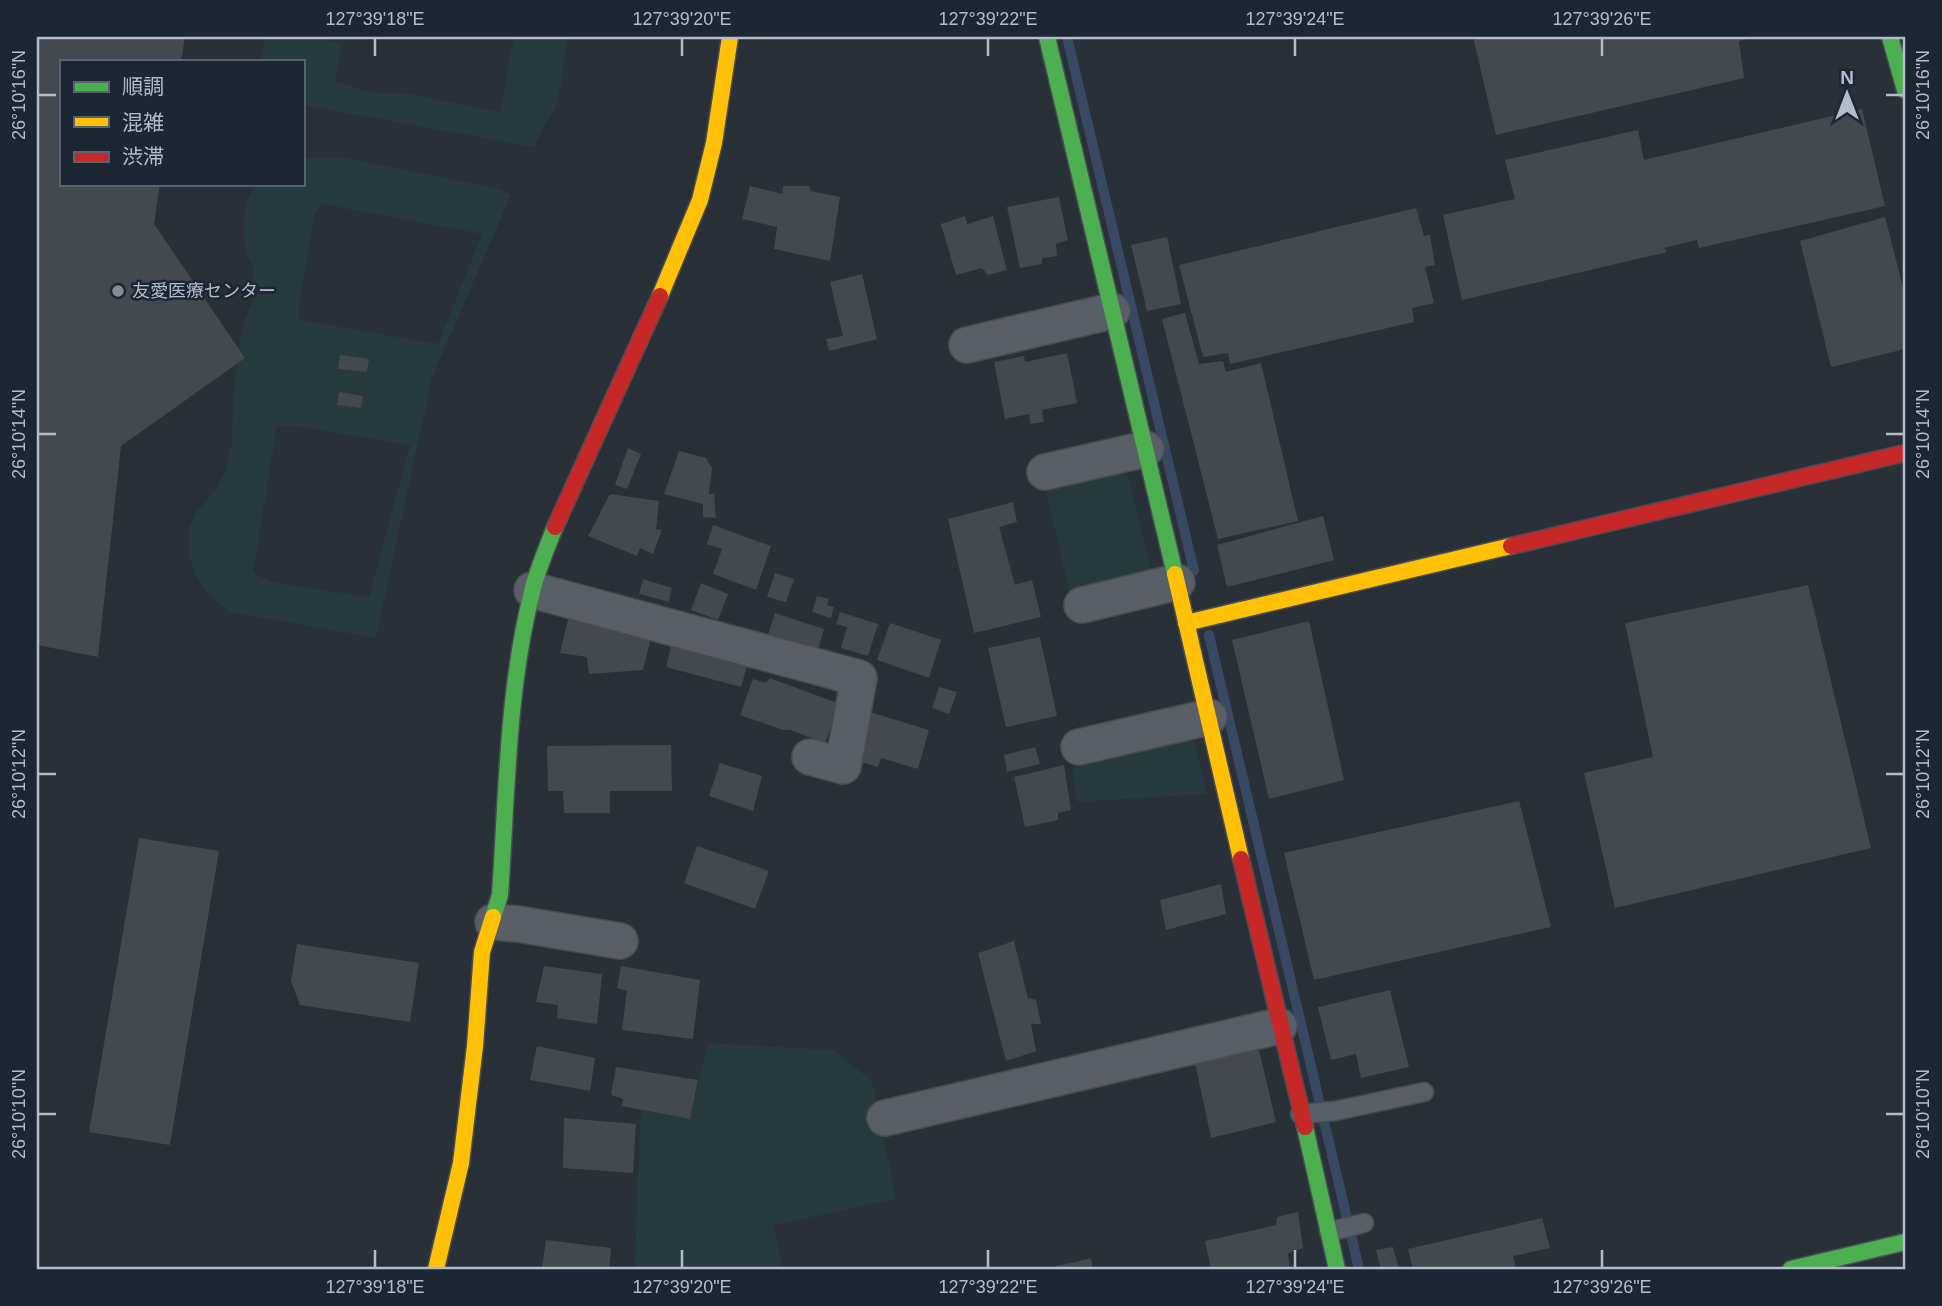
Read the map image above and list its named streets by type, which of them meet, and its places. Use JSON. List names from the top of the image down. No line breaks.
{"places":["友愛医療センター"],"legend":["順調","混雑","渋滞"],"north":"top","coordinates":["127°39'18\"E","127°39'20\"E","127°39'22\"E","127°39'24\"E","127°39'26\"E","26°10'16\"N","26°10'14\"N","26°10'12\"N","26°10'10\"N"]}
